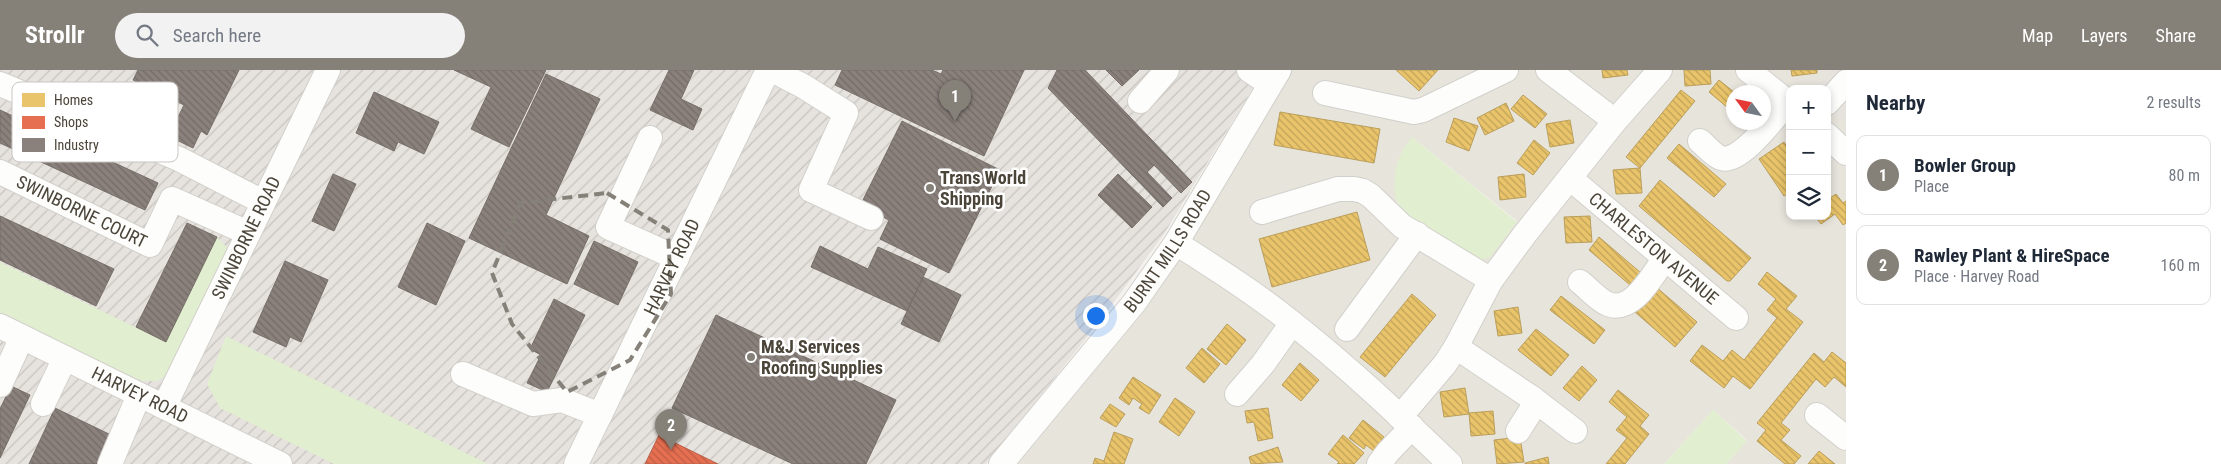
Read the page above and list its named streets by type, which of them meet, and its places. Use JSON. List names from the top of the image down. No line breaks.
{"streets":{"street":["SWINBORNE COURT","SWINBORNE ROAD","CHARLESTON AVENUE","BURNT MILLS ROAD","HARVEY ROAD"]},"crossings":[["SWINBORNE COURT","SWINBORNE ROAD"],["SWINBORNE ROAD","HARVEY ROAD"]],"places":["Trans World Shipping","M&J Services Roofing Supplies"],"legend":["Homes","Shops","Industry"],"north":"top left","page":{"header":"Strollr","search":"Search here","nav":["Map","Layers","Share"],"heading":["Nearby","2 results"],"pins":["1","2"],"map_buttons":["+","−"],"list":[{"mark":"1","name":"Bowler Group","note":"Place","value":"80 m"},{"mark":"2","name":"Rawley Plant & HireSpace","note":"Place · Harvey Road","value":"160 m"}]}}
